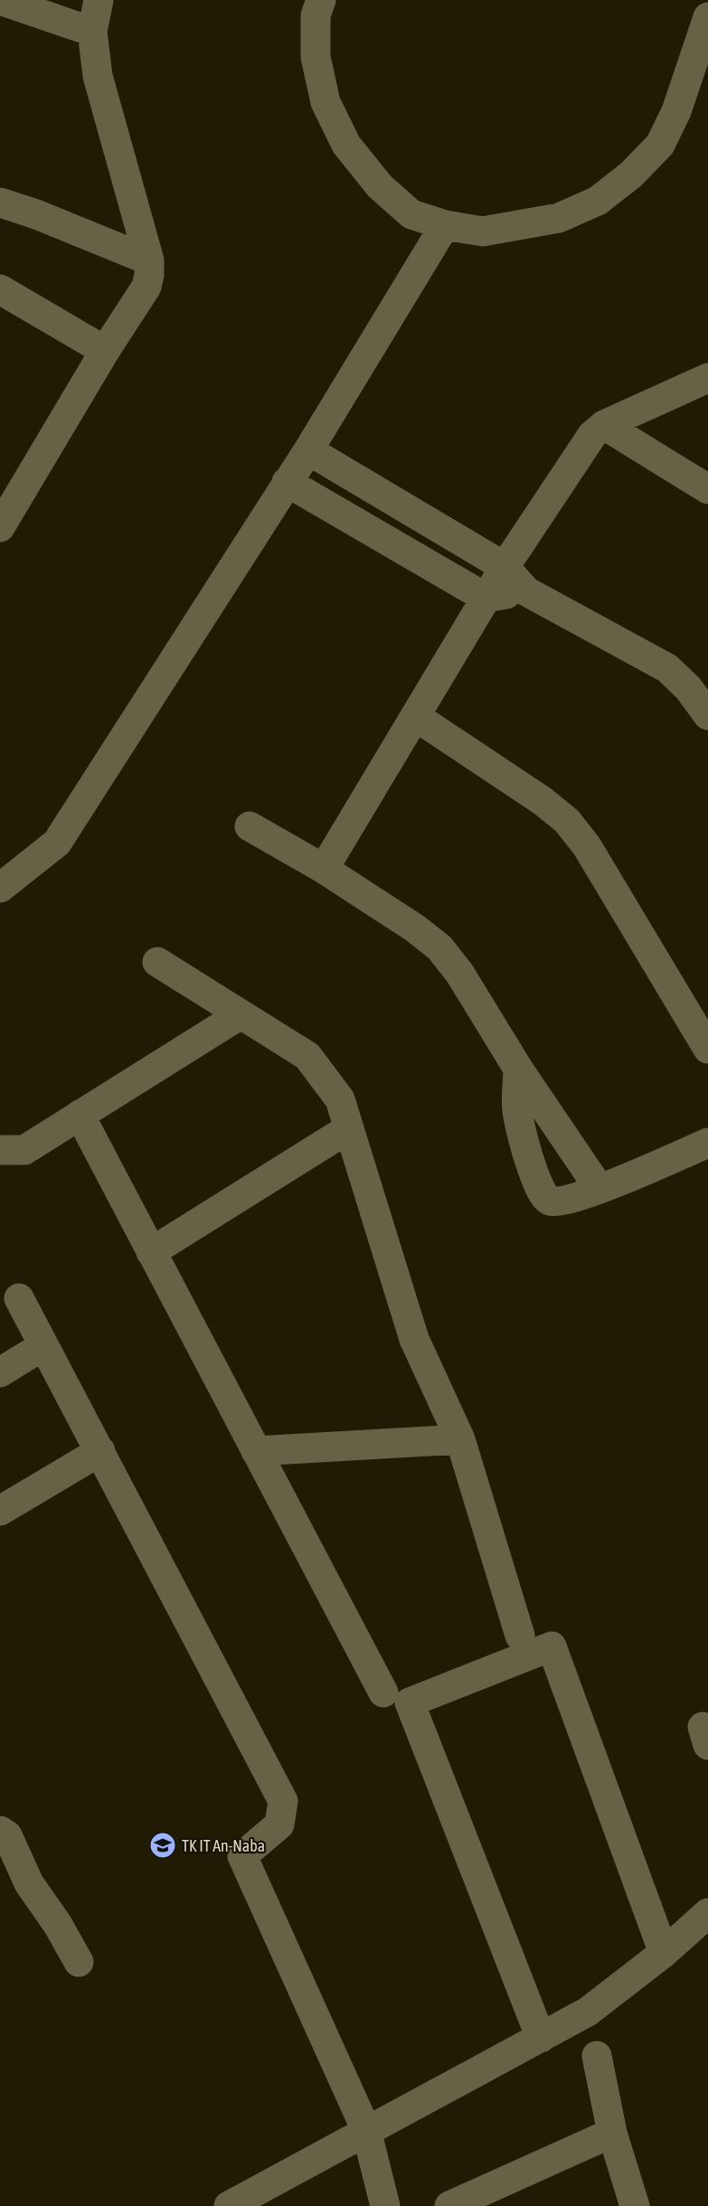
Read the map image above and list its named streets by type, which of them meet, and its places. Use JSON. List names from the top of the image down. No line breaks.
{"places":{"school or university":["TK IT An-Naba"]}}
